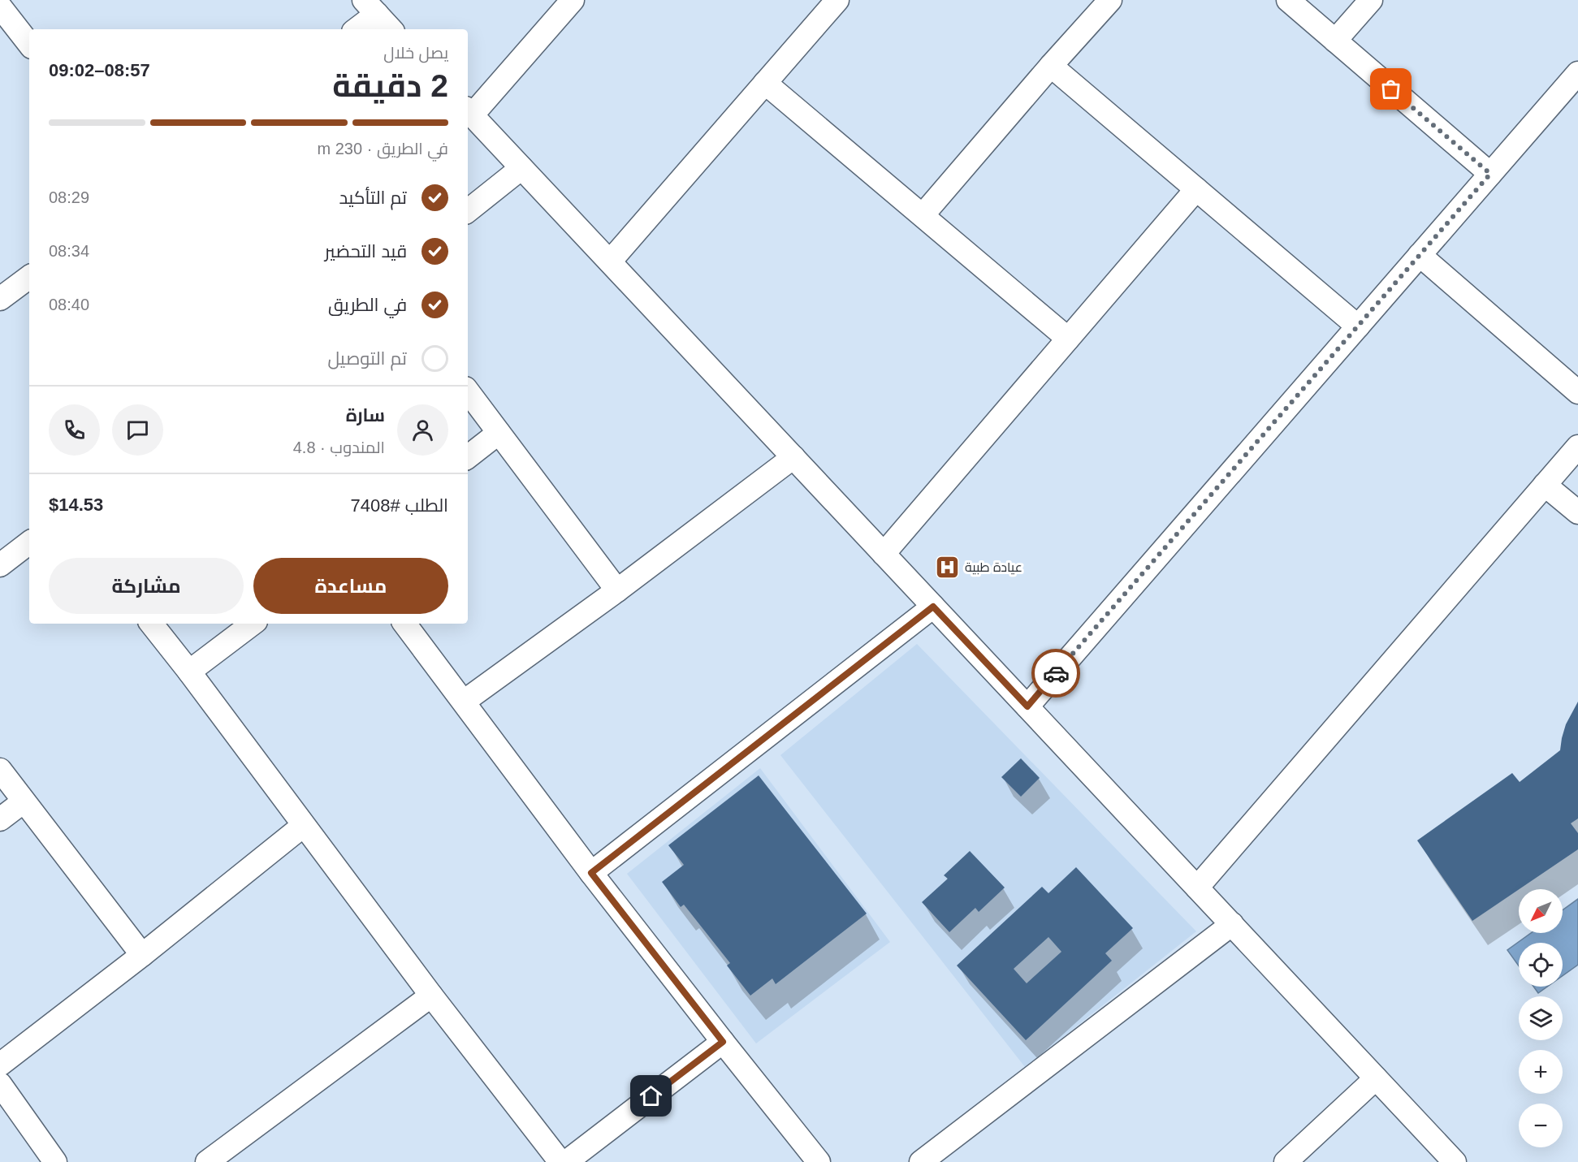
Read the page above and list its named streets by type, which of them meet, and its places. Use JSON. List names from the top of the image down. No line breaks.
{"places":{"hospital":["عيادة طبية"]},"north":"bottom left","page":{"heading":["2 دقيقة","يصل خلال","08:57–09:02"],"panel":["سارة","المندوب · 4.8","الطلب #7408","$14.53"],"bar":"في الطريق · 230 m","list":[["تم التأكيد","08:29"],["قيد التحضير","08:34"],["في الطريق","08:40"],"تم التوصيل"],"buttons":["مساعدة","مشاركة"],"map_buttons":["+","−"]}}
